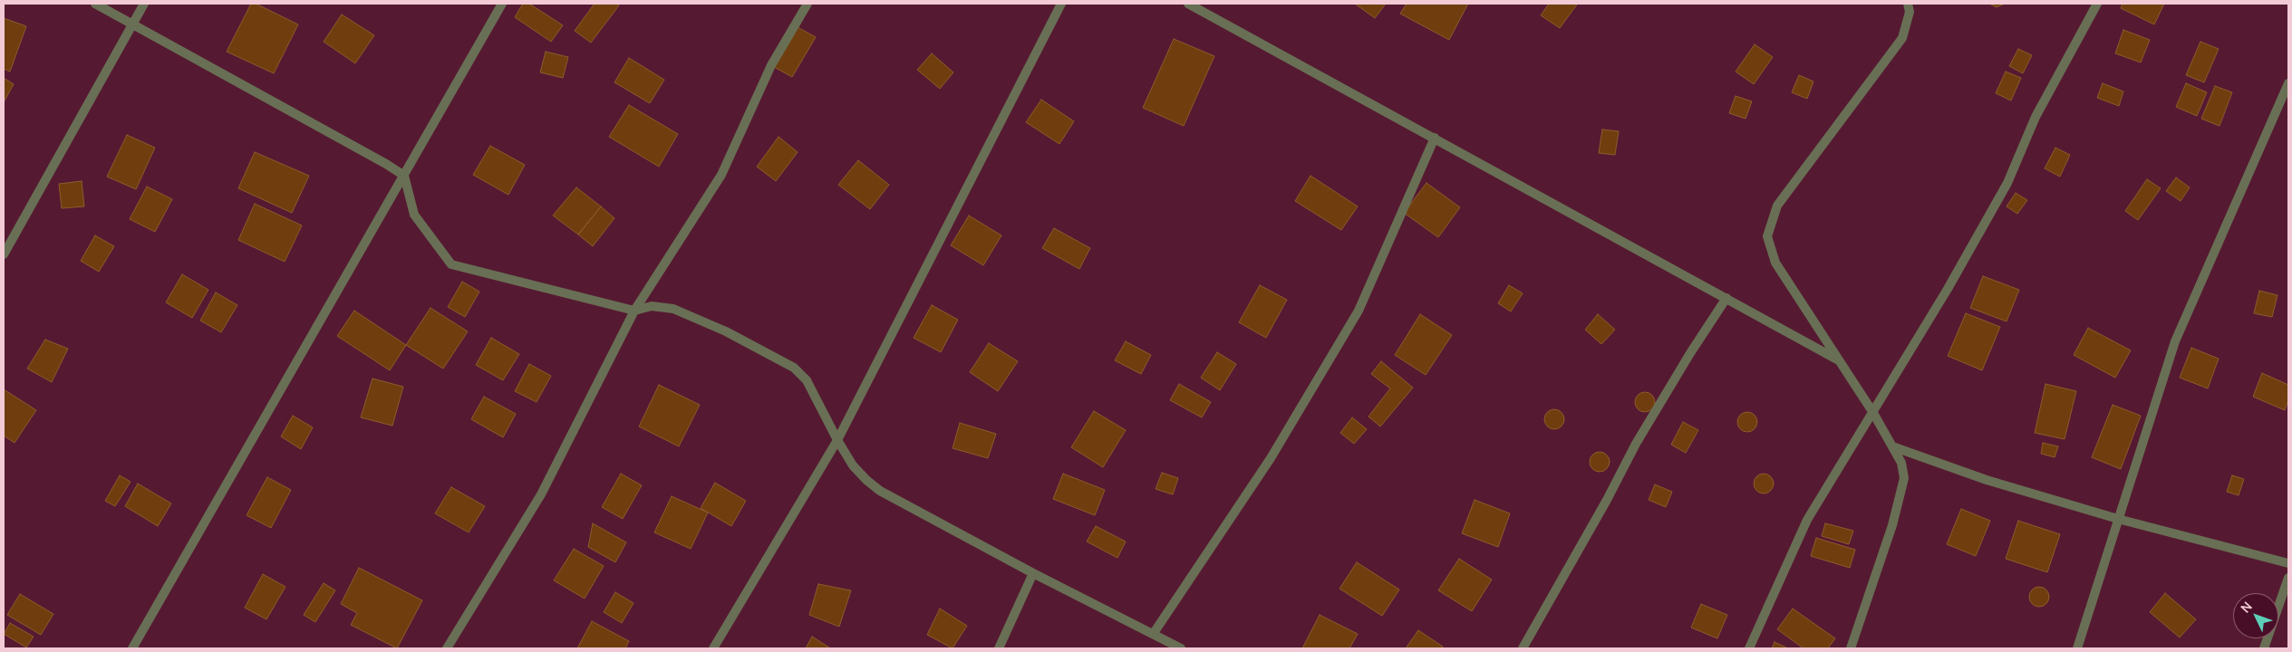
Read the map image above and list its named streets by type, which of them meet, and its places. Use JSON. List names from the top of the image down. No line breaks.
{"north":"top left"}
